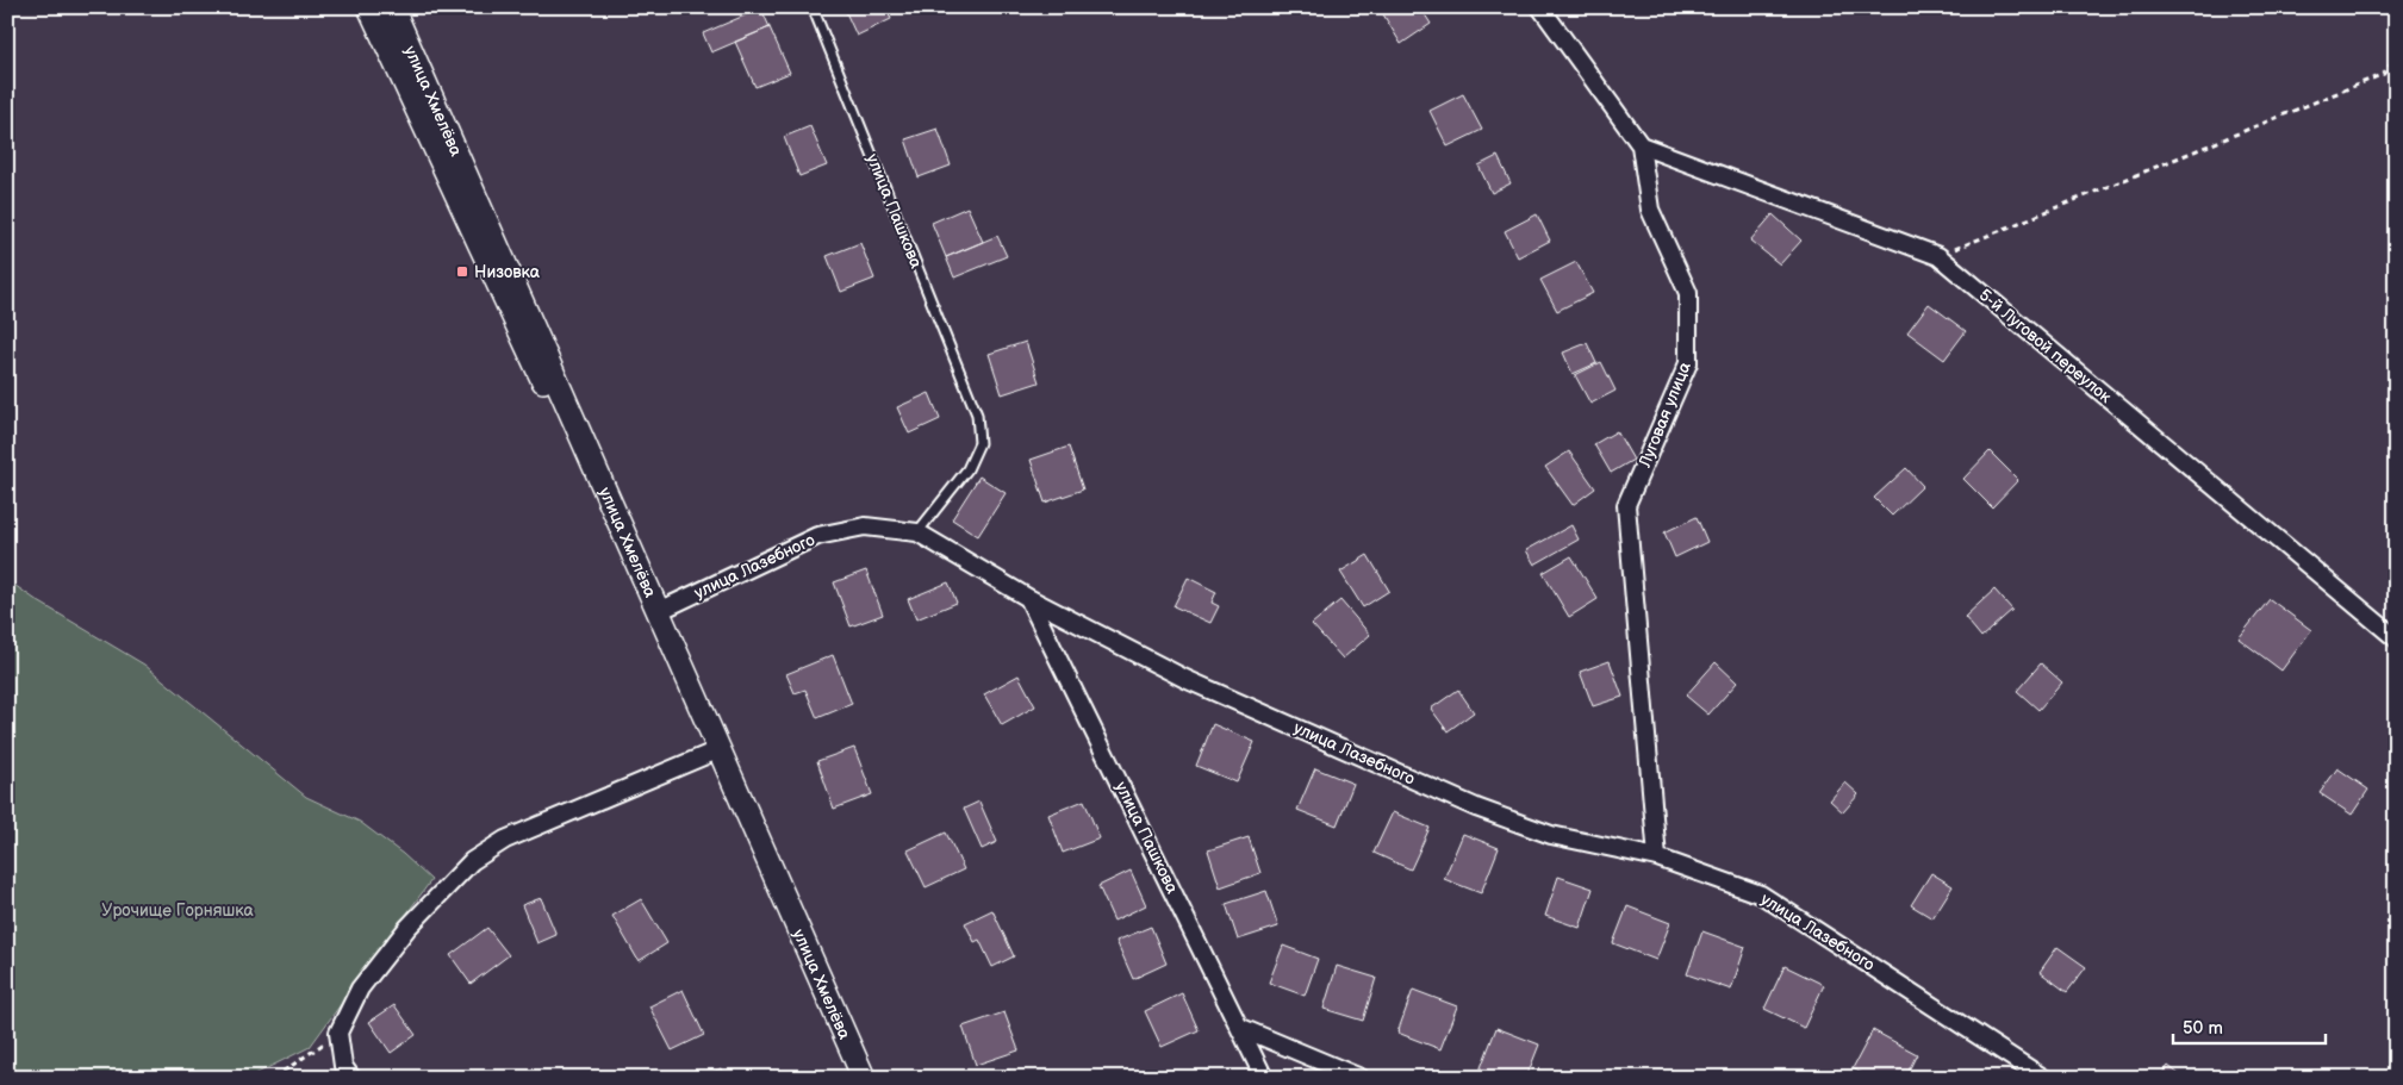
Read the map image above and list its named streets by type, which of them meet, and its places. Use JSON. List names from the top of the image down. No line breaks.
{"streets":{"main road":["улица Хмелёва"],"street":["улица Пашкова","5-й Луговой переулок","Луговая улица","улица Лазебного"]},"crossings":[["улица Хмелёва","улица Лазебного"],["улица Пашкова","улица Лазебного"],["5-й Луговой переулок","Луговая улица"],["Луговая улица","улица Лазебного"]],"parks":["Урочище Горняшка"],"places":{"transit":["Низовка"]},"scale_bar":"50 m"}
